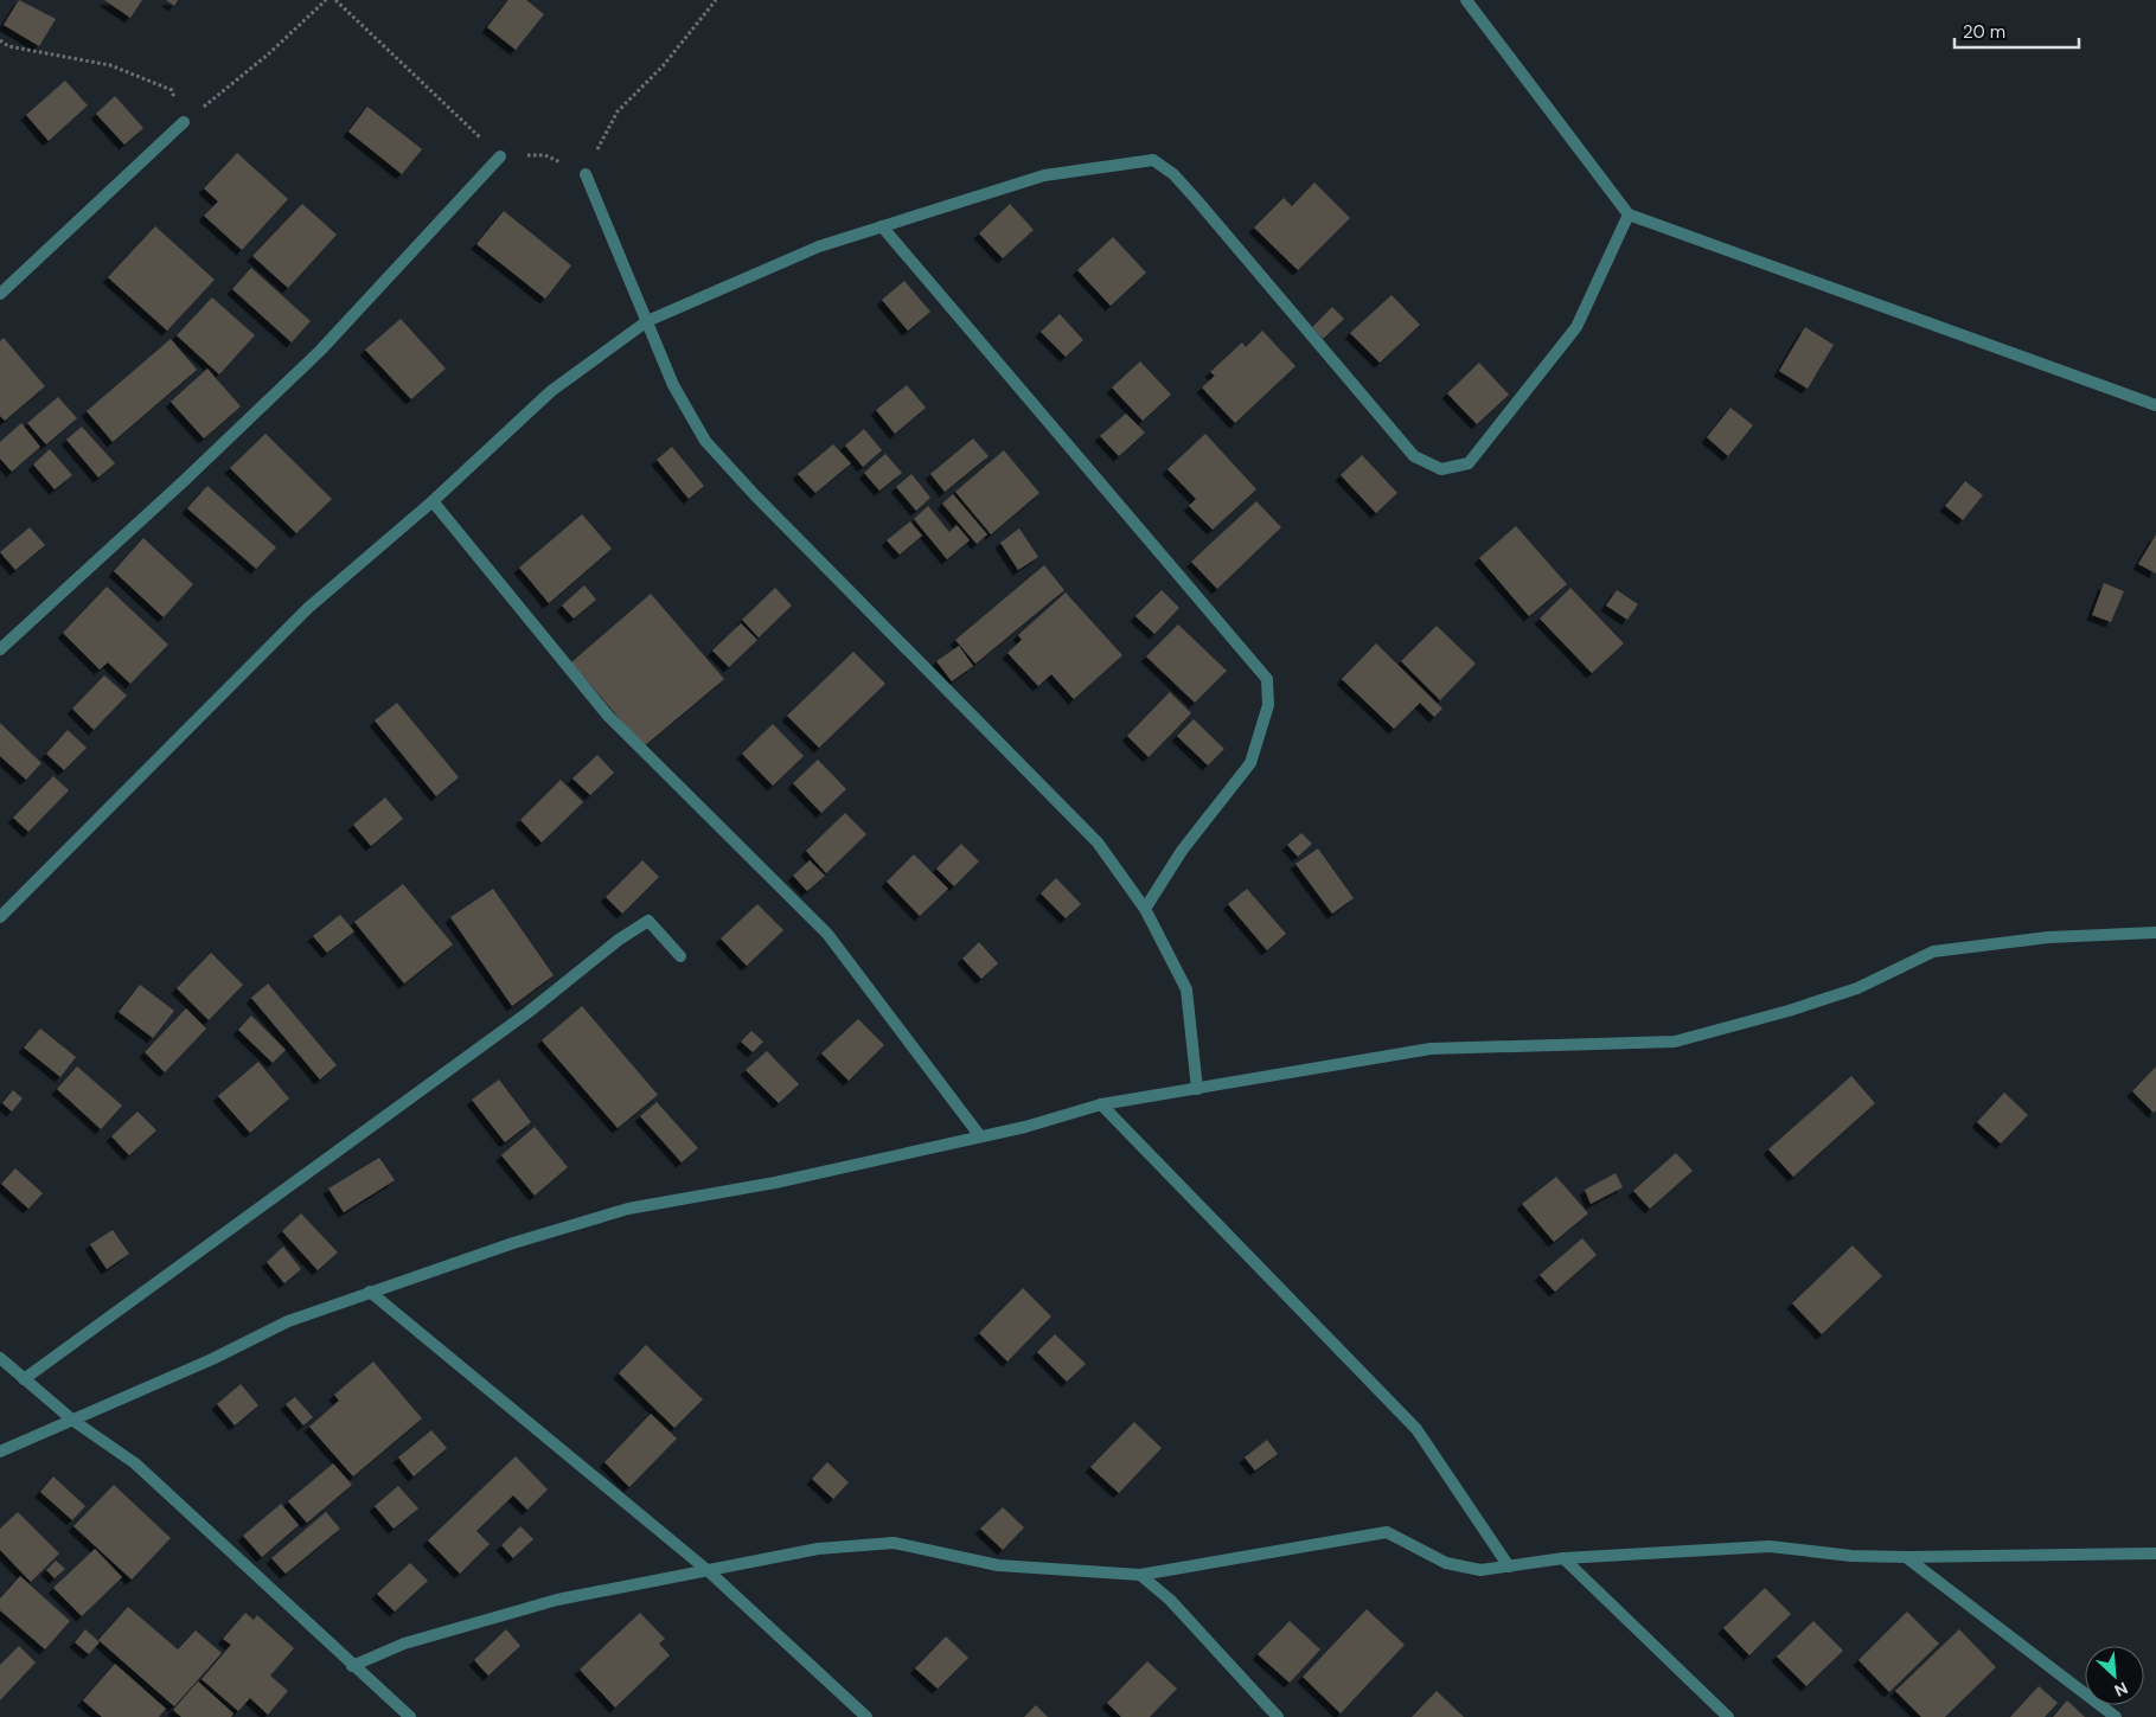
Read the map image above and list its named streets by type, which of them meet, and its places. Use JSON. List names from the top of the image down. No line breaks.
{"scale_bar":"20 m","north":"bottom right"}
